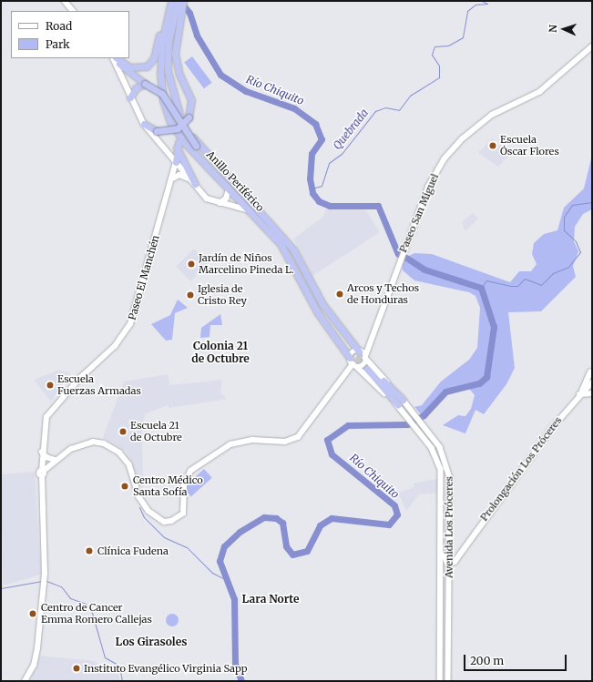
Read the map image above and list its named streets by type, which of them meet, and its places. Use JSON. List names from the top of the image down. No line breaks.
{"streets":{"highway":["Anillo Periférico"],"street":["Paseo San Miguel","Paseo El Manchén","Prolongación Los Próceres","Avenida Los Próceres"]},"crossings":[["Anillo Periférico","Paseo San Miguel"],["Anillo Periférico","Avenida Los Próceres"],["Paseo San Miguel","Avenida Los Próceres"],["Prolongación Los Próceres","Avenida Los Próceres"]],"districts":["Colonia 21 de Octubre","Lara Norte","Los Girasoles"],"water":["Río Chiquito","Quebrada"],"places":["Escuela Óscar Flores","Jardín de Niños Marcelino Pineda L.","Arcos y Techos de Honduras","Iglesia de Cristo Rey","Escuela Fuerzas Armadas","Escuela 21 de Octubre","Centro Médico Santa Sofía","Clínica Fudena","Centro de Cancer Emma Romero Callejas","Instituto Evangélico Virginia Sapp"],"legend":["Road","Park"],"scale_bar":"200 m","north":"left"}
